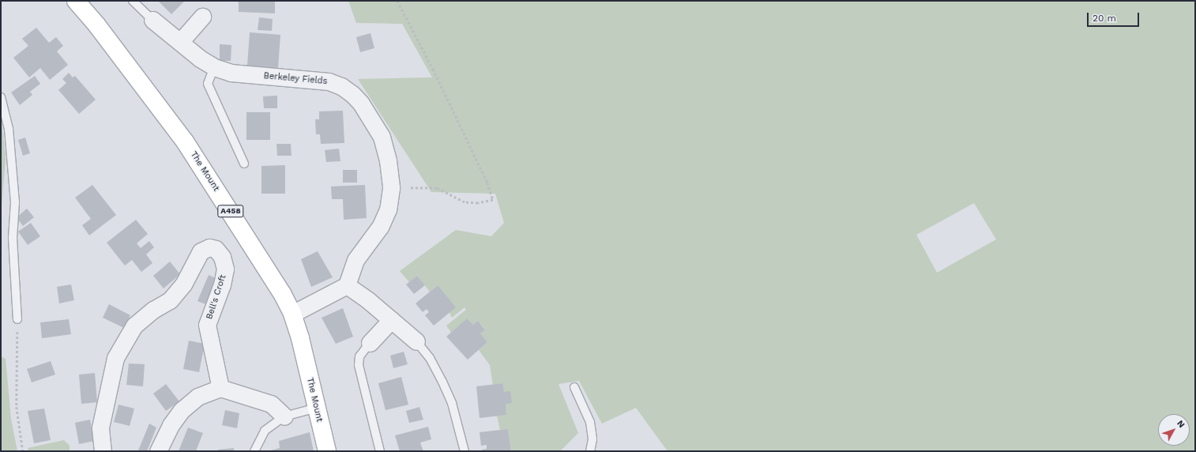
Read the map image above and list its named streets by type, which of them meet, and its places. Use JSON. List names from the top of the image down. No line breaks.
{"streets":{"main road":["The Mount","A458"],"street":["Berkeley Fields","Bell's Croft"]},"scale_bar":"20 m","north":"top right"}
